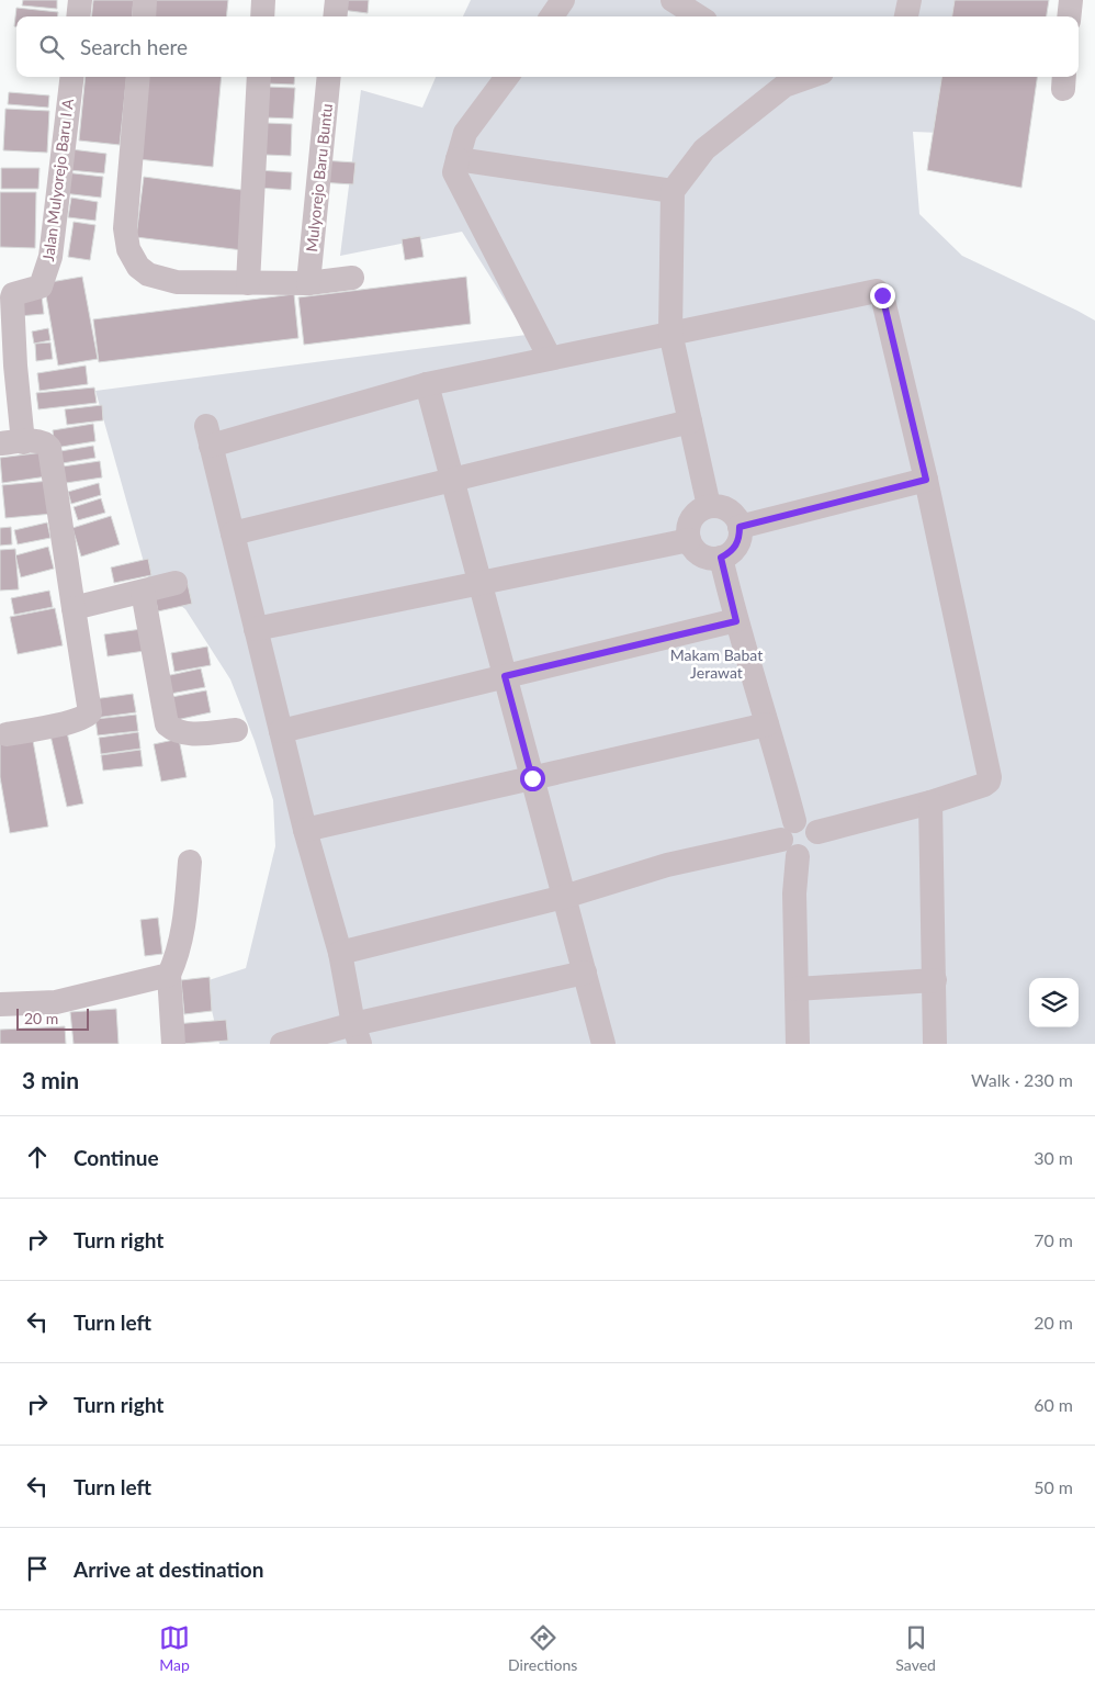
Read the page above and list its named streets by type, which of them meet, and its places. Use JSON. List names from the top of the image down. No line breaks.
{"streets":{"street":["Mulyorejo Baru Buntu","Jalan Mulyorejo Baru I A"]},"parks":["Makam Babat Jerawat"],"scale_bar":"20 m","page":{"search":"Search here","scale":"20 m","heading":["3 min","Walk · 230 m"],"list":[["Continue","30 m"],["Turn right","70 m"],["Turn left","20 m"],["Turn right","60 m"],["Turn left","50 m"],"Arrive at destination"],"nav":["Map","Directions","Saved"]}}
